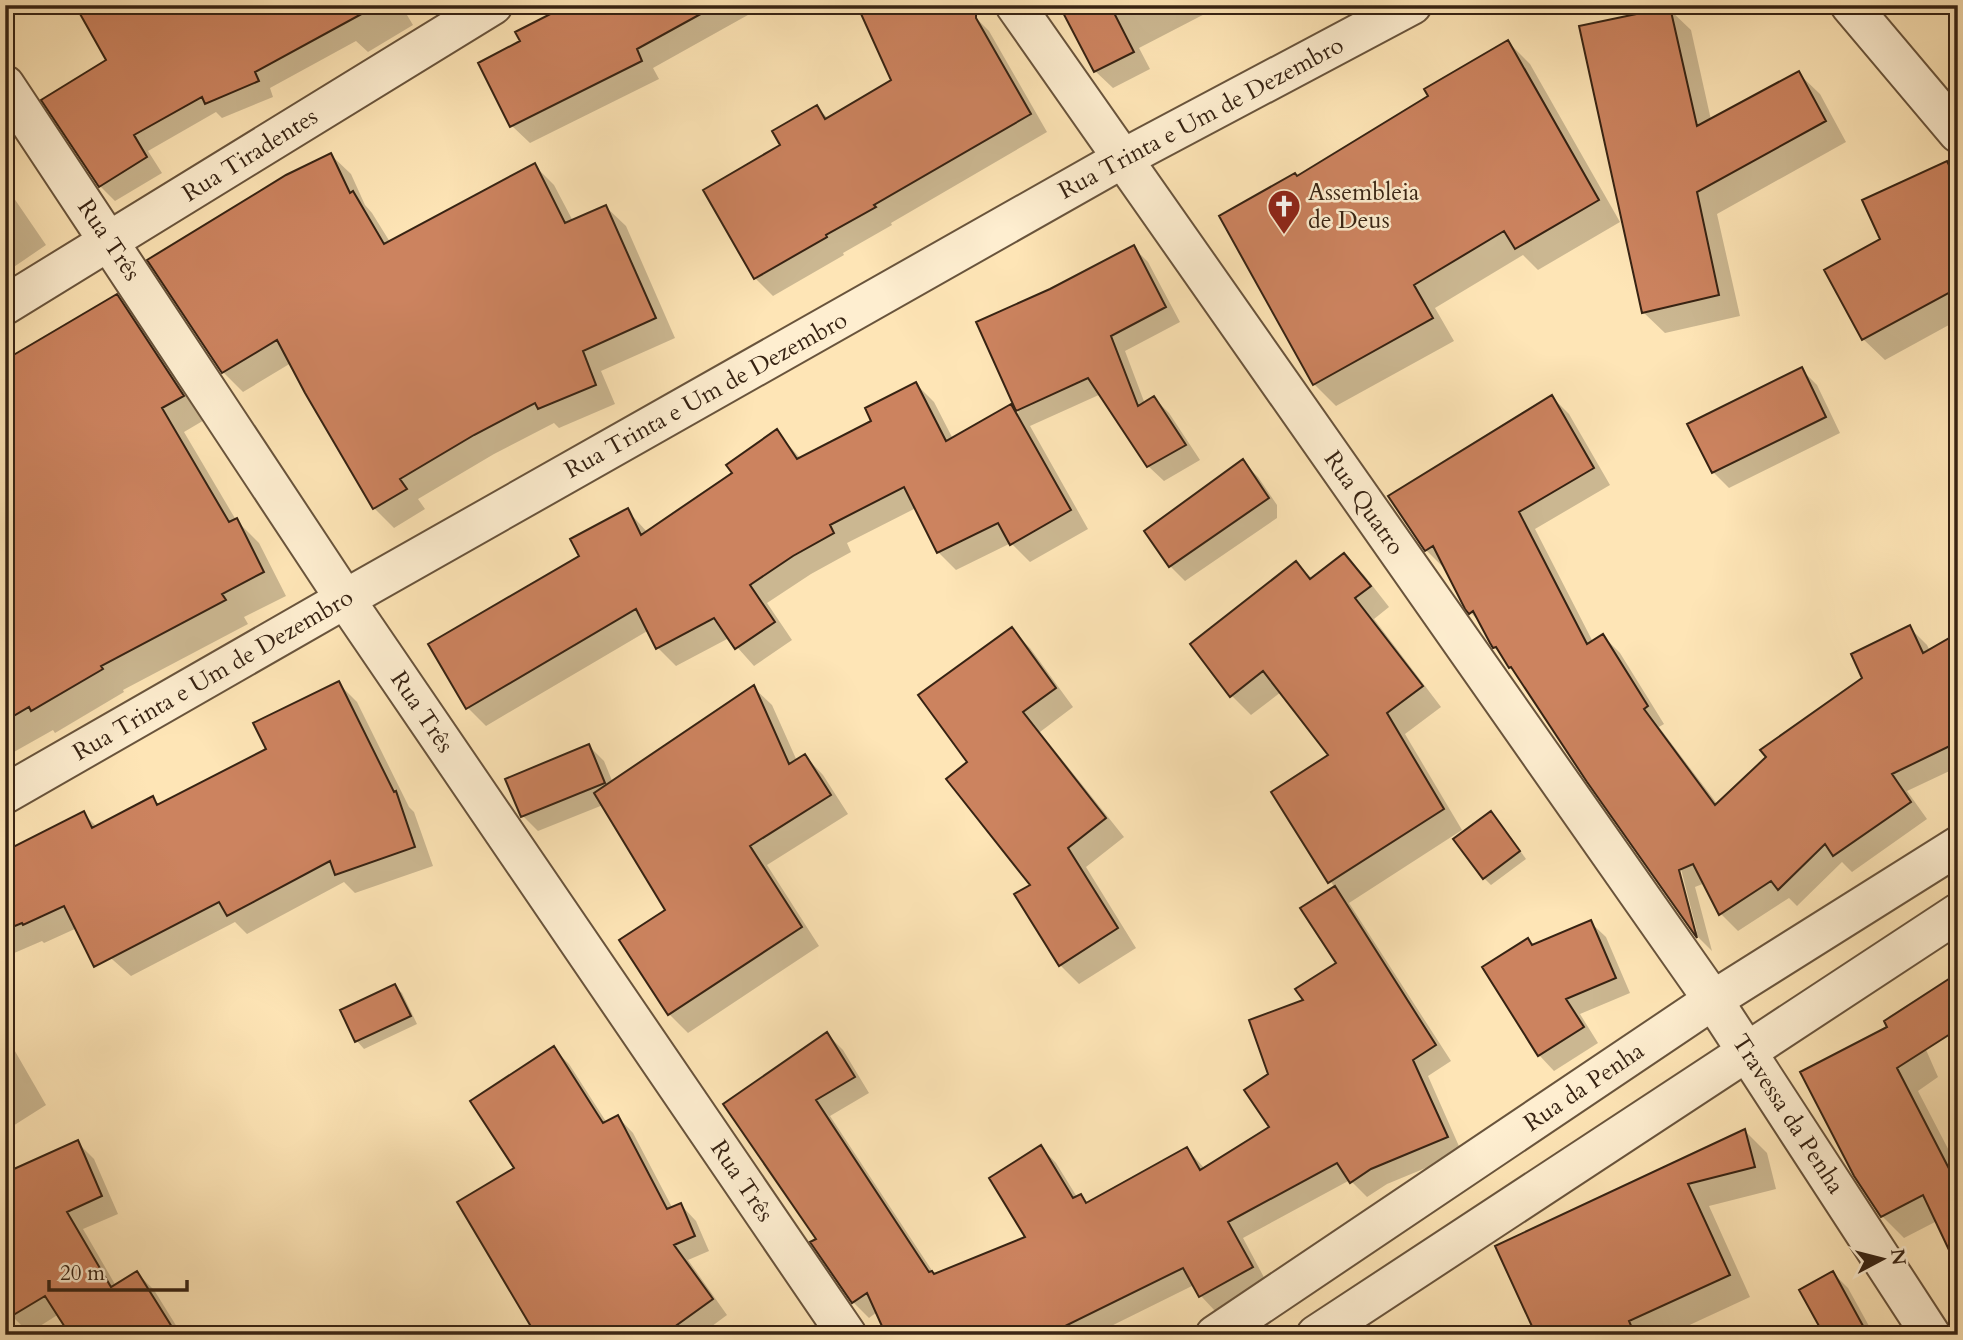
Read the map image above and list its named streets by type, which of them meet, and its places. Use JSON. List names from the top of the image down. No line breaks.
{"streets":{"street":["Rua Trinta e Um de Dezembro","Rua Tiradentes","Rua Três","Rua Quatro","Rua da Penha","Travessa da Penha"]},"crossings":[["Rua Trinta e Um de Dezembro","Rua Três"],["Rua Trinta e Um de Dezembro","Rua Quatro"],["Rua Tiradentes","Rua Três"],["Rua Quatro","Rua da Penha"],["Rua Quatro","Travessa da Penha"],["Rua da Penha","Travessa da Penha"]],"places":{"church":["Assembleia de Deus"]},"scale_bar":"20 m","north":"right"}
